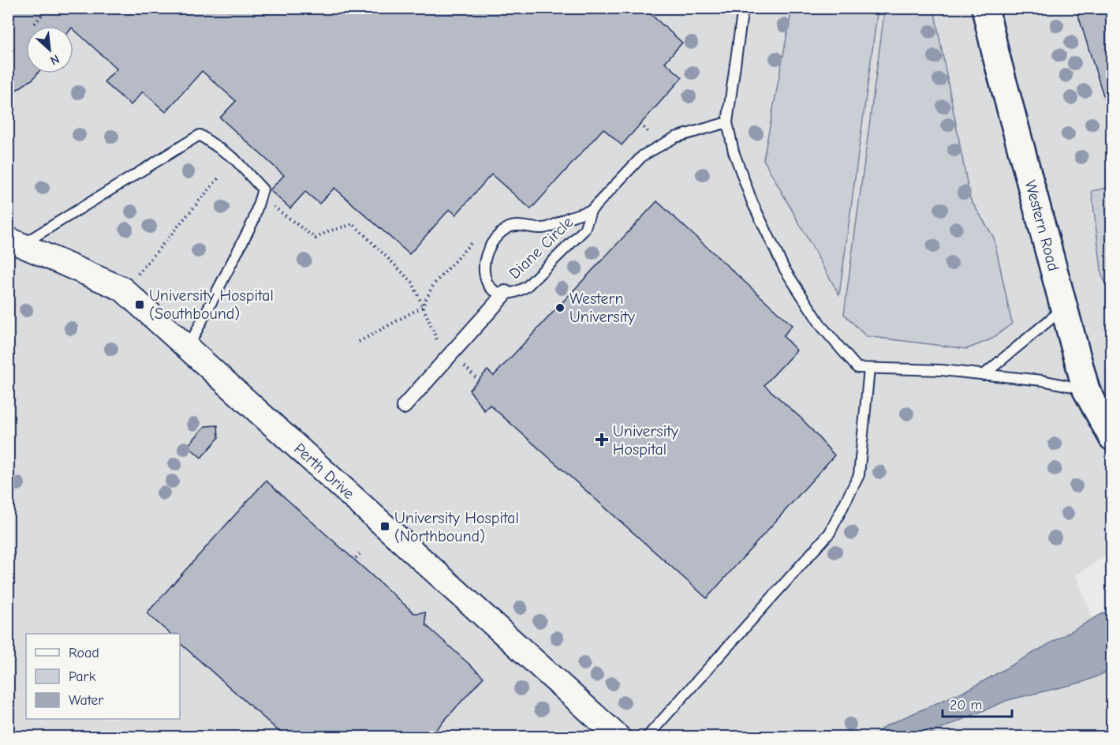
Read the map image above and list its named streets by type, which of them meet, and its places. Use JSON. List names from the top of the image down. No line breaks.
{"streets":{"main road":["Western Road"],"street":["Perth Drive"],"lane":["Diane Circle"]},"places":{"transit":["University Hospital (Southbound)","University Hospital (Northbound)"],"other":["Western University"],"health":["University Hospital"]},"legend":["Road","Park","Water"],"scale_bar":"20 m","north":"bottom right"}
